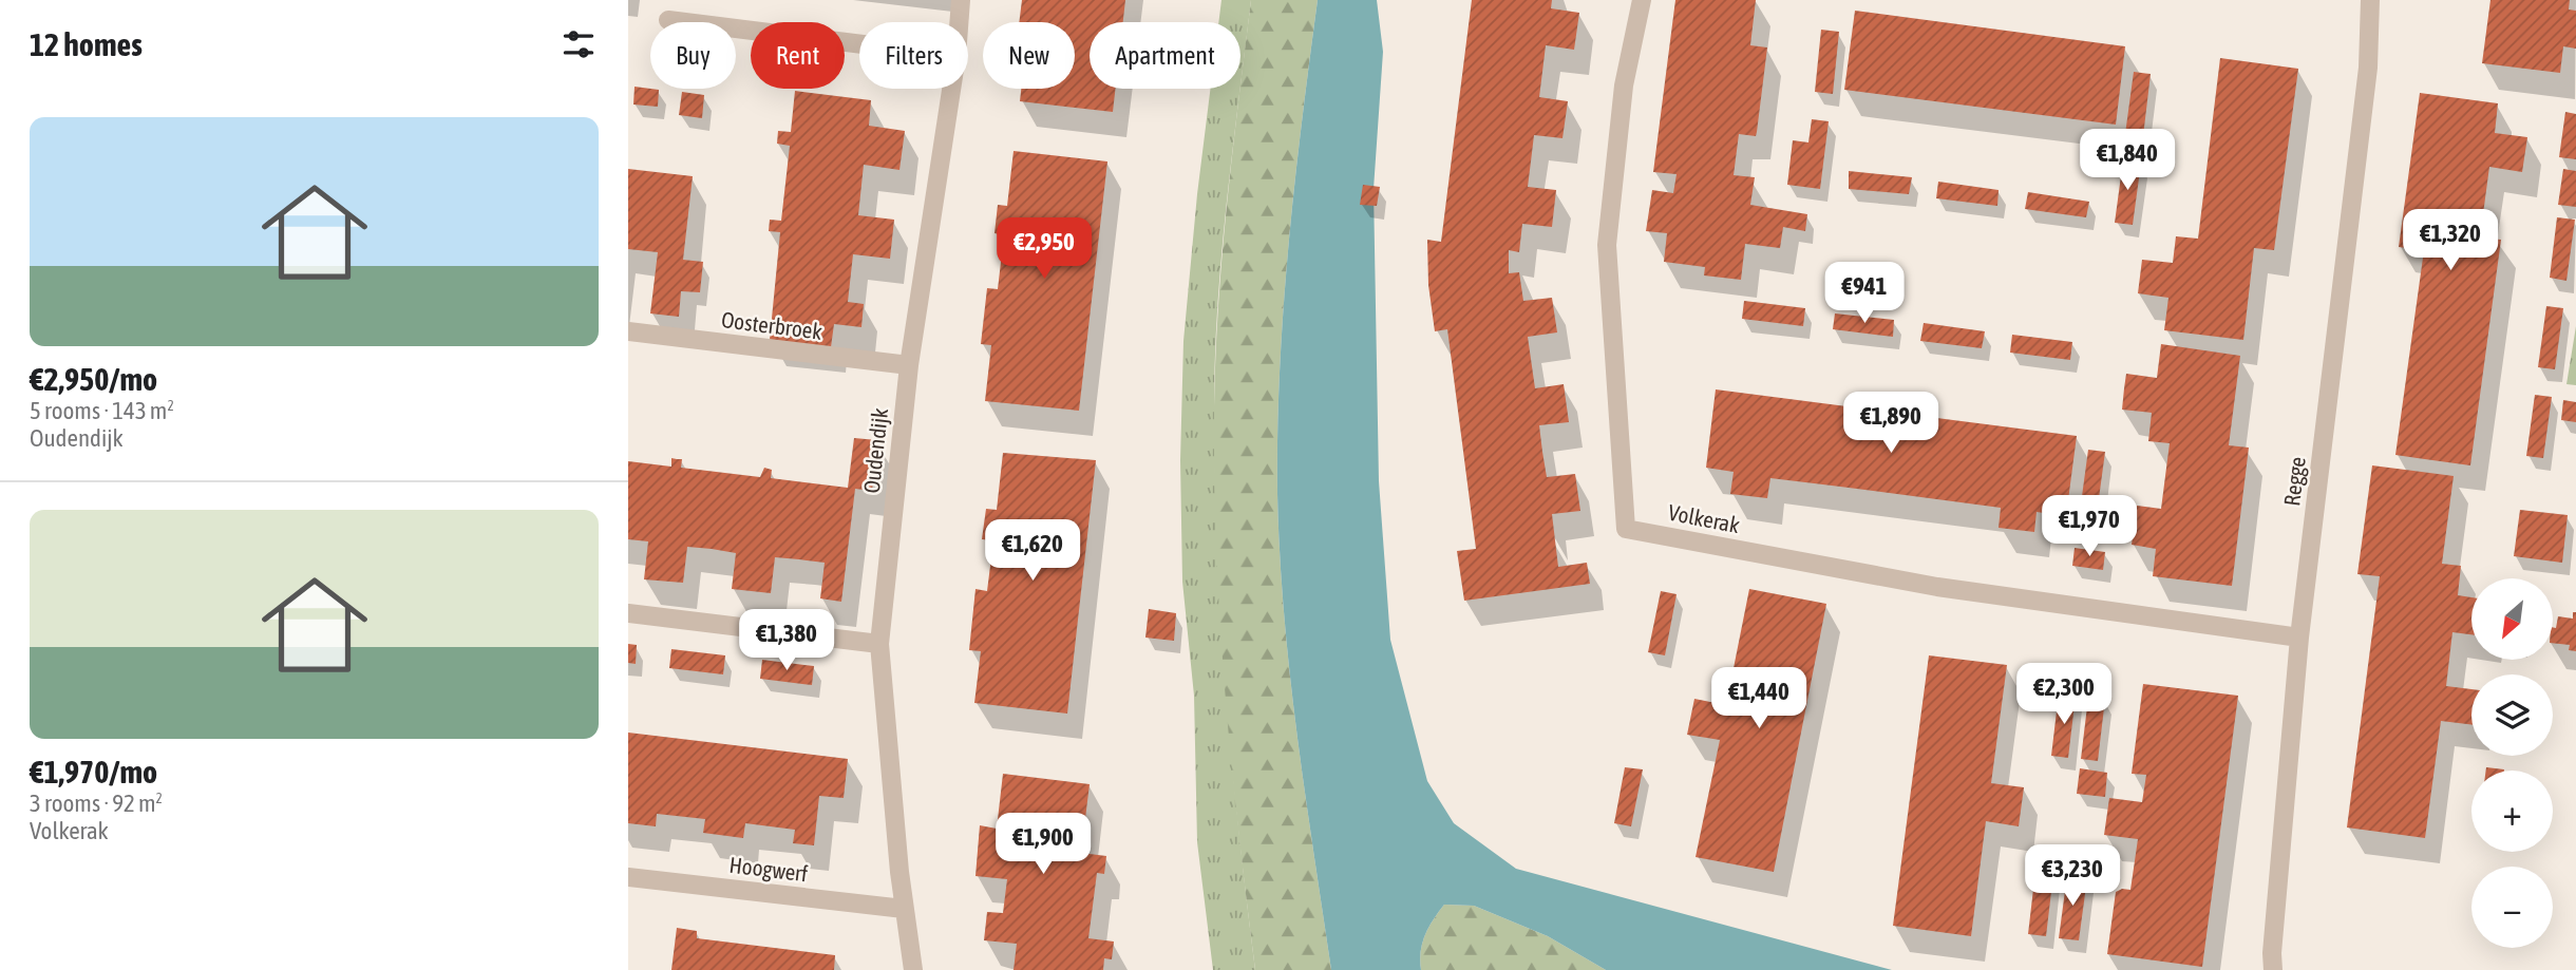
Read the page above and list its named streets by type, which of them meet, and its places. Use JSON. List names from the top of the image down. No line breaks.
{"streets":{"street":["Oosterbroek","Oudendijk","Regge","Volkerak","Hoogwerf"]},"crossings":[["Oosterbroek","Oudendijk"],["Oudendijk","Hoogwerf"],["Regge","Volkerak"]],"north":"bottom left","page":{"heading":"12 homes","chip":["Buy","Rent","Filters","New","Apartment"],"list":[{"name":"€2,950/mo","note":"5 rooms · 143 m² · Oudendijk"},{"name":"€1,970/mo","note":"3 rooms · 92 m² · Volkerak"}],"price":["€1,840","€1,320","€2,950","€941","€1,890","€1,970","€1,620","€1,380","€2,300","€1,440","€1,900","€3,230"],"map_buttons":["+","−"]}}
